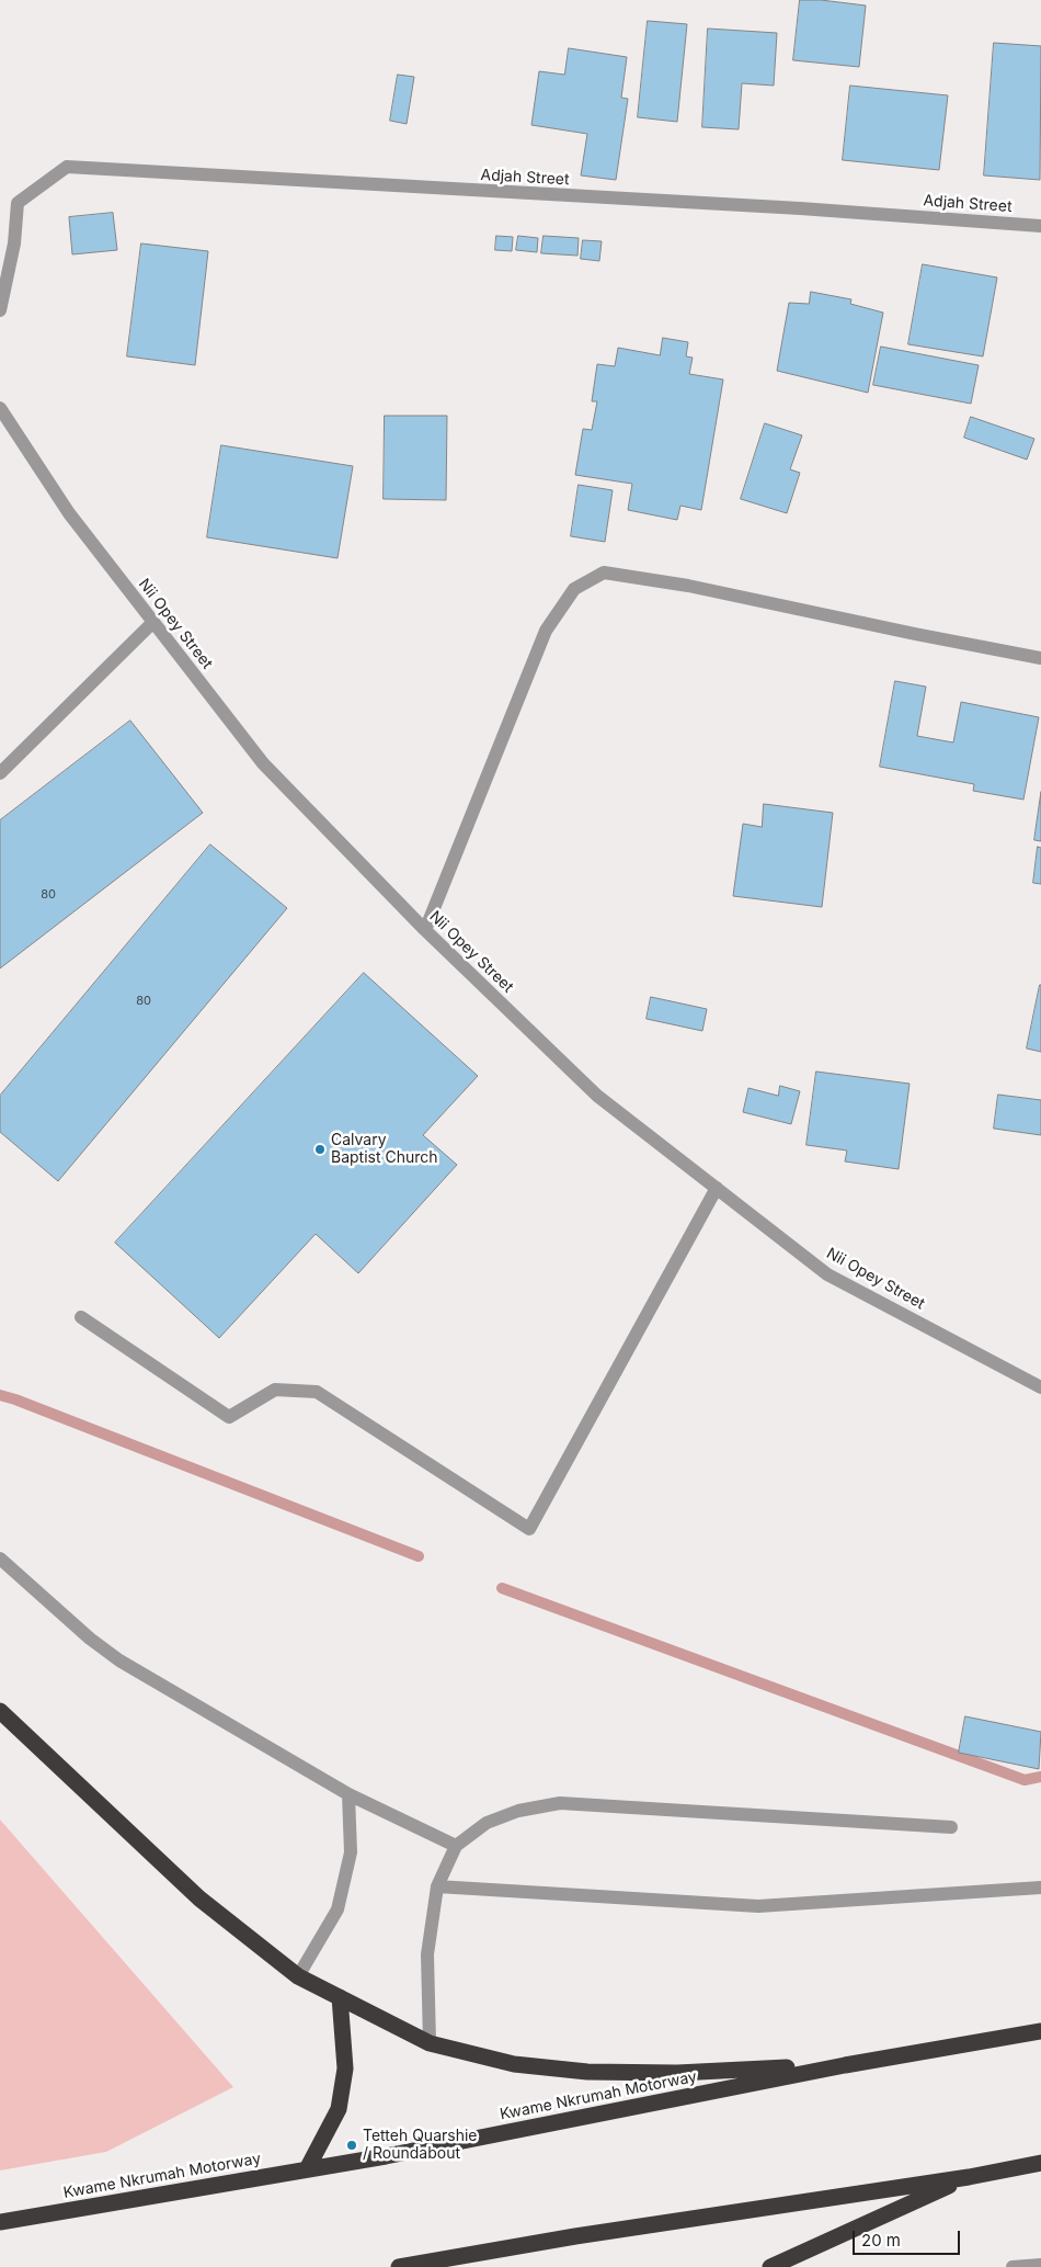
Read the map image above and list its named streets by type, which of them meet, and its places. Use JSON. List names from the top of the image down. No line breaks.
{"streets":{"highway":["Kwame Nkrumah Motorway"],"street":["Adjah Street","Nii Opey Street"]},"places":["Calvary Baptist Church","Tetteh Quarshie / Roundabout"],"house_numbers":["80","80"],"scale_bar":"20 m"}
